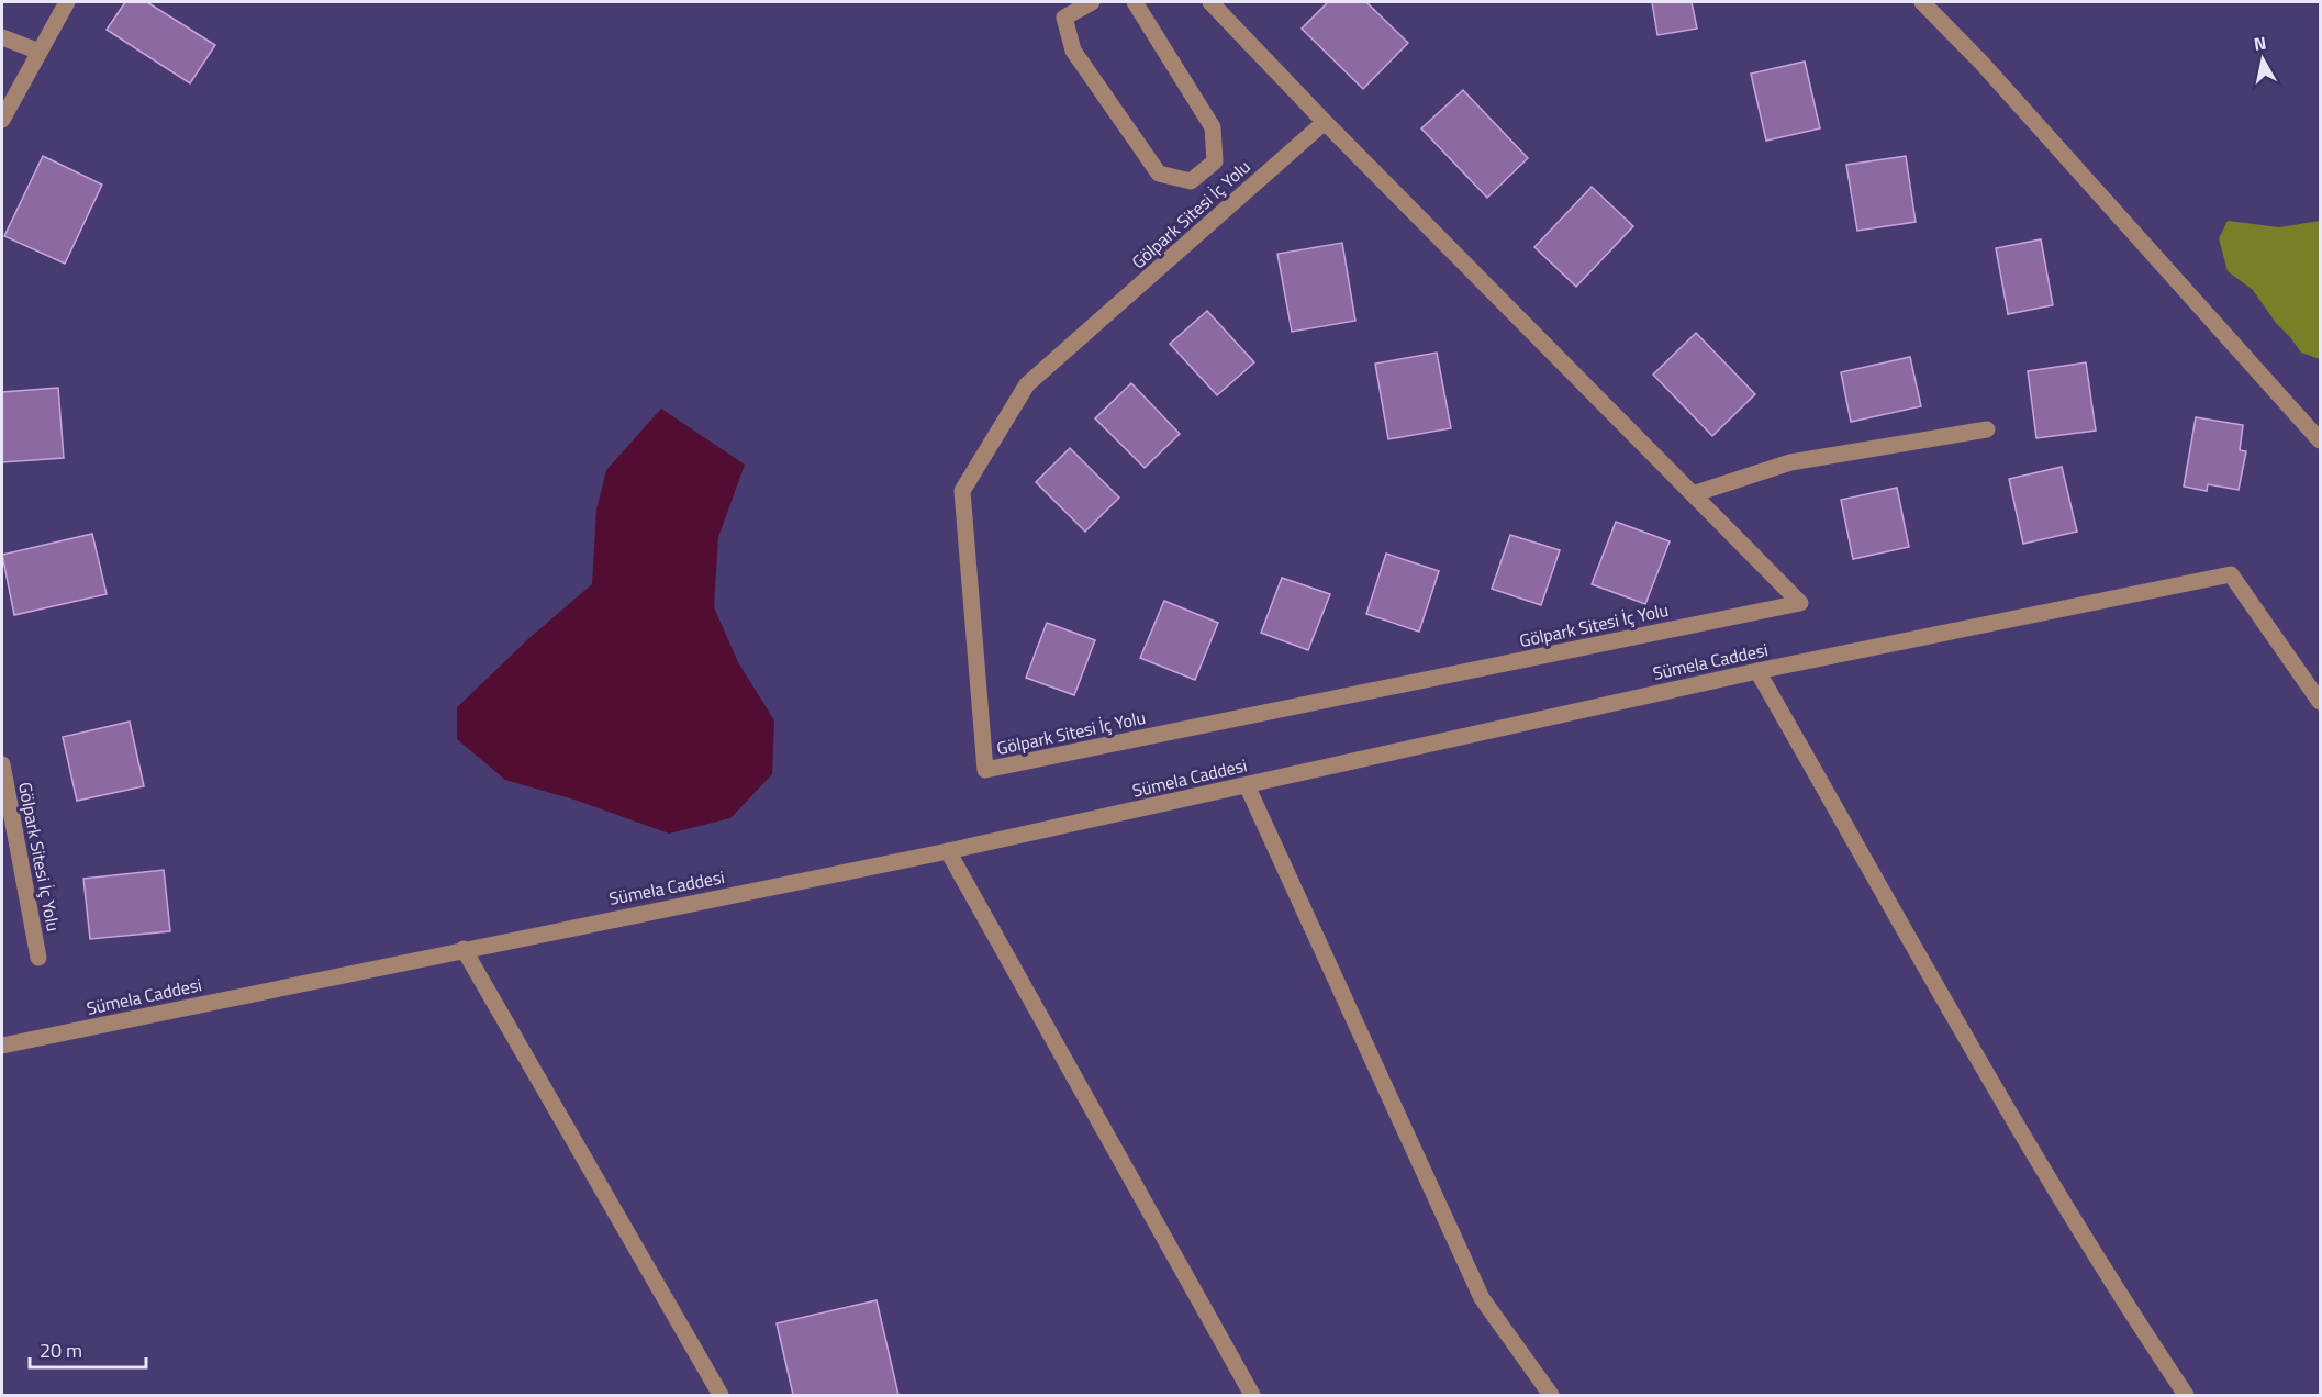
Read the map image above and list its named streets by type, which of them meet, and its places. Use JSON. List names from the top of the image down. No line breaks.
{"streets":{"street":["Gölpark Sitesi İç Yolu","Sümela Caddesi"]},"scale_bar":"20 m","north":"top"}
